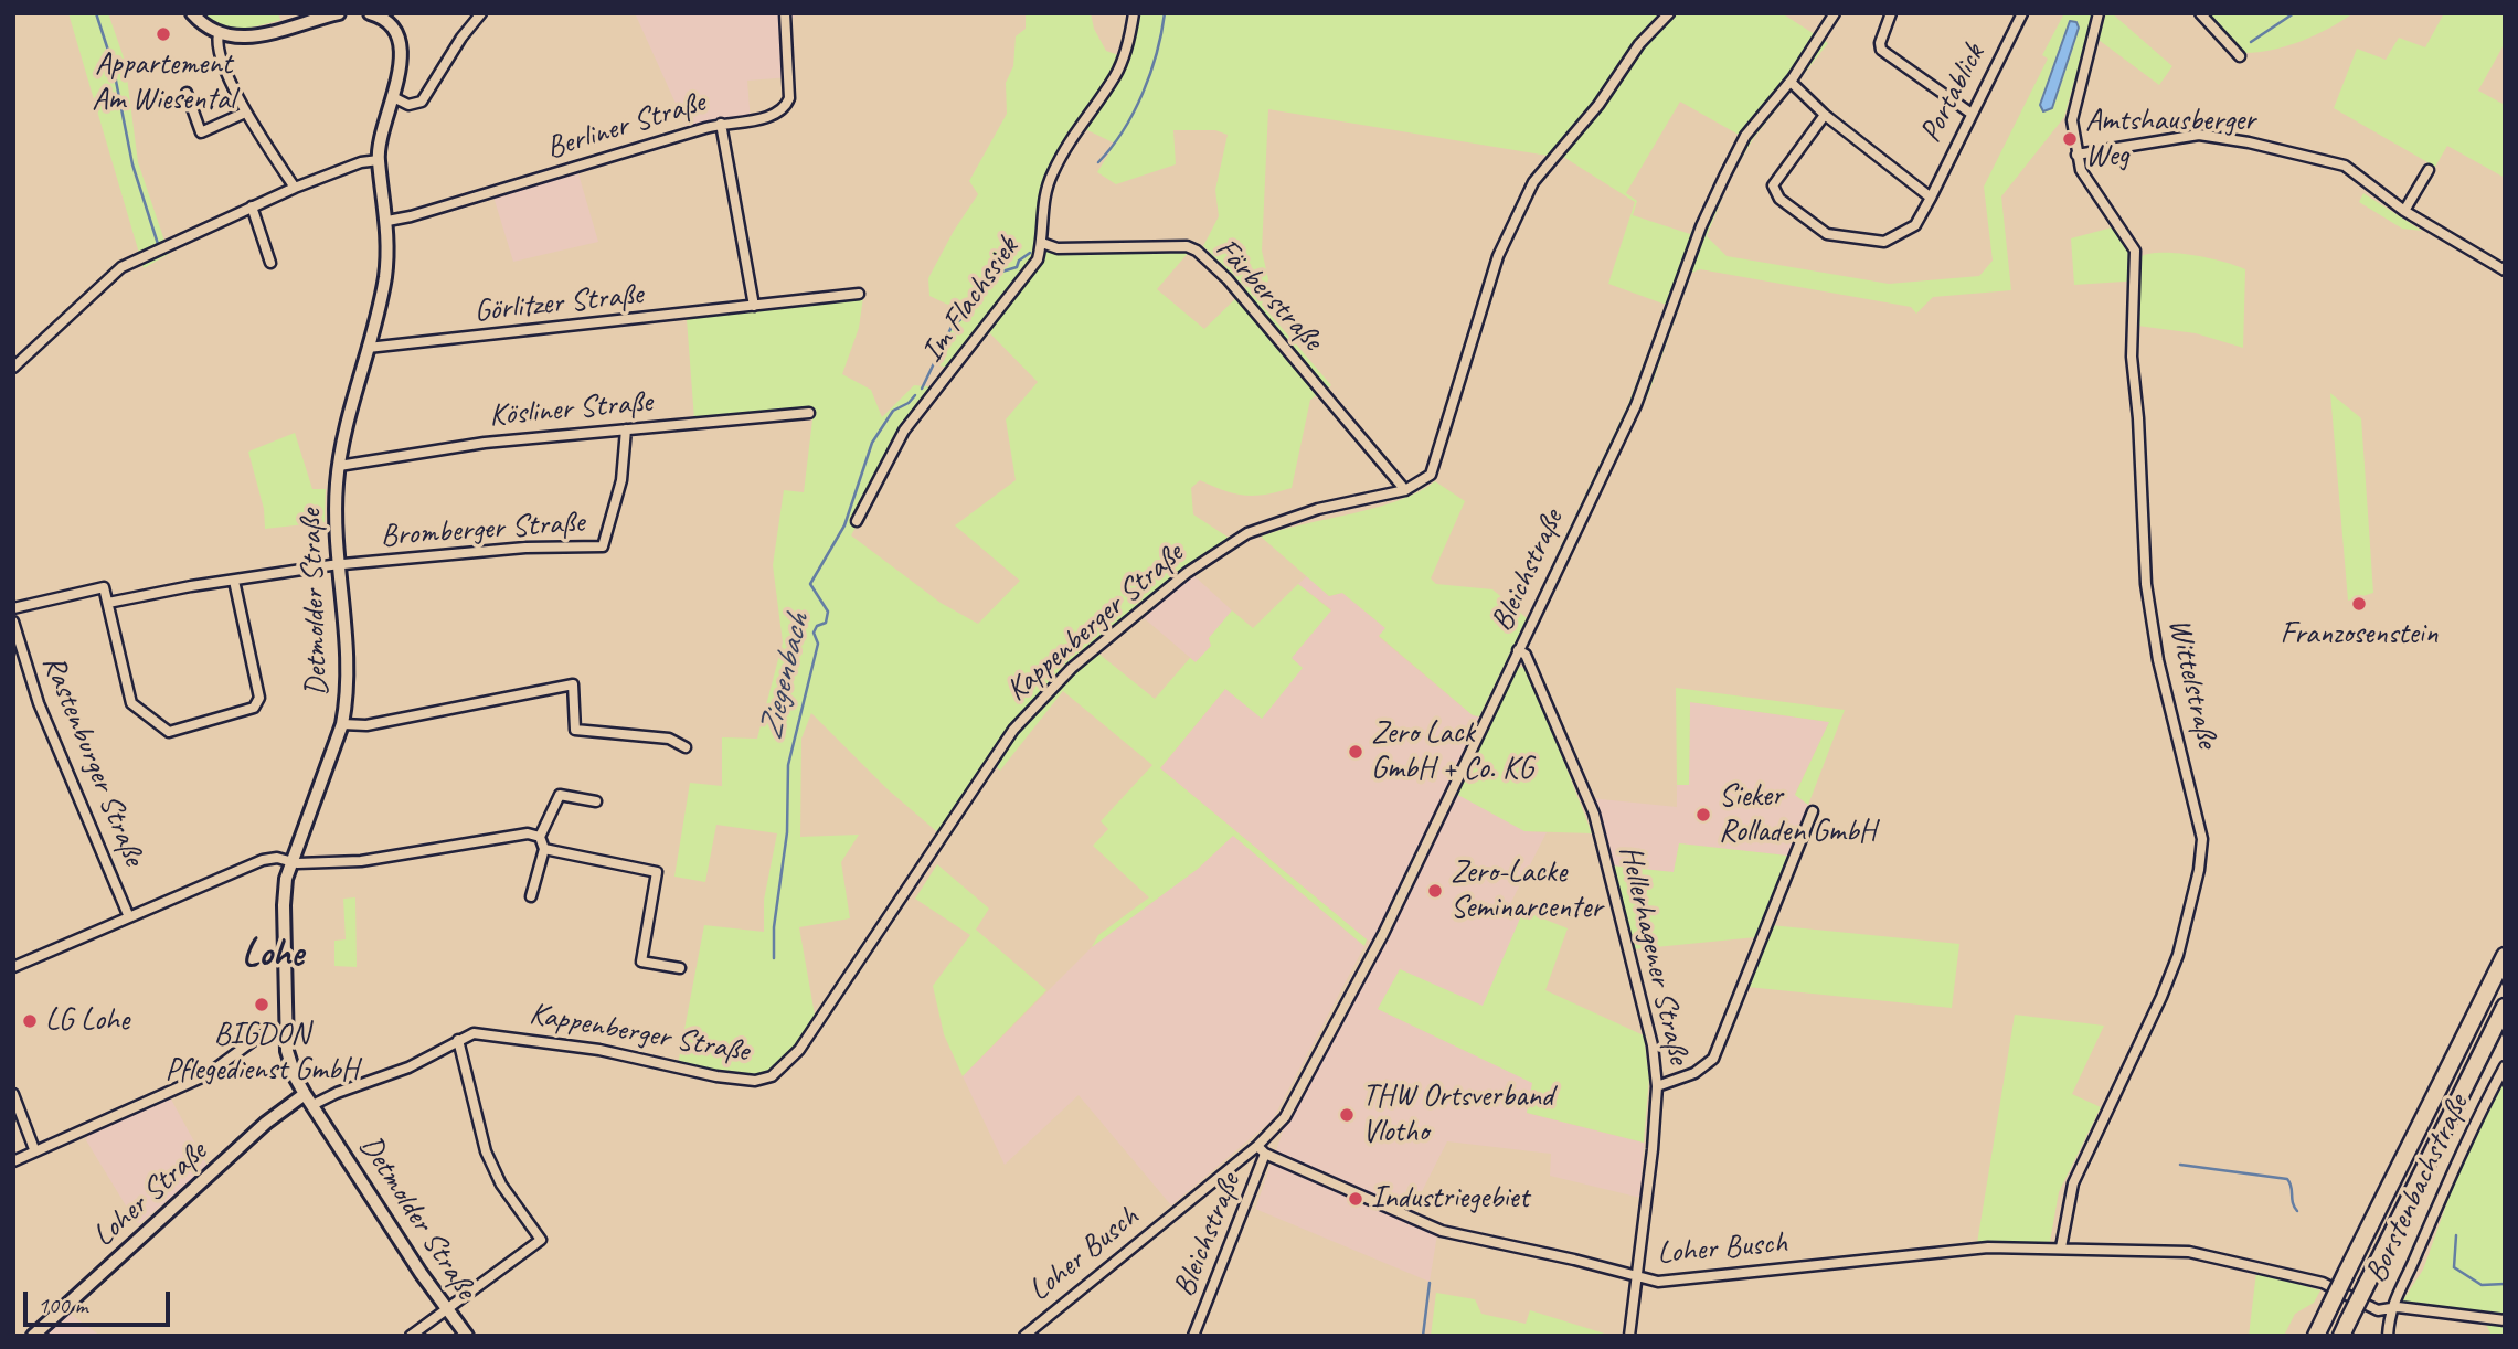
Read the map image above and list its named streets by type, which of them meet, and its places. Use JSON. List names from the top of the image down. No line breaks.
{"streets":{"main road":["Detmolder Straße","Loher Straße"],"street":["Portablick","Berliner Straße","Färberstraße","Im Flachssiek","Görlitzer Straße","Kösliner Straße","Bromberger Straße","Bleichstraße","Kappenberger Straße","Wittelstraße","Rastenburger Straße","Hellerhagener Straße","Borstenbachstraße","Loher Busch"]},"crossings":[["Portablick","Bleichstraße"],["Berliner Straße","Detmolder Straße"],["Färberstraße","Im Flachssiek"],["Färberstraße","Kappenberger Straße"],["Görlitzer Straße","Detmolder Straße"],["Kösliner Straße","Bromberger Straße"],["Kösliner Straße","Detmolder Straße"],["Bromberger Straße","Detmolder Straße"],["Bleichstraße","Hellerhagener Straße"],["Bleichstraße","Loher Busch"],["Detmolder Straße","Kappenberger Straße"],["Detmolder Straße","Loher Straße"],["Kappenberger Straße","Loher Straße"],["Wittelstraße","Loher Busch"],["Hellerhagener Straße","Loher Busch"],["Borstenbachstraße","Loher Busch"]],"districts":["Lohe"],"water":["Ziegenbach"],"places":["Appartement Am Wiesental","Amtshausberger Weg","Franzosenstein","Zero Lack GmbH + Co. KG","Sieker Rolladen GmbH","Zero-Lacke Seminarcenter","BIGDON Pflegedienst GmbH","LG Lohe","THW Ortsverband Vlotho","Industriegebiet"],"scale_bar":"100 m"}
